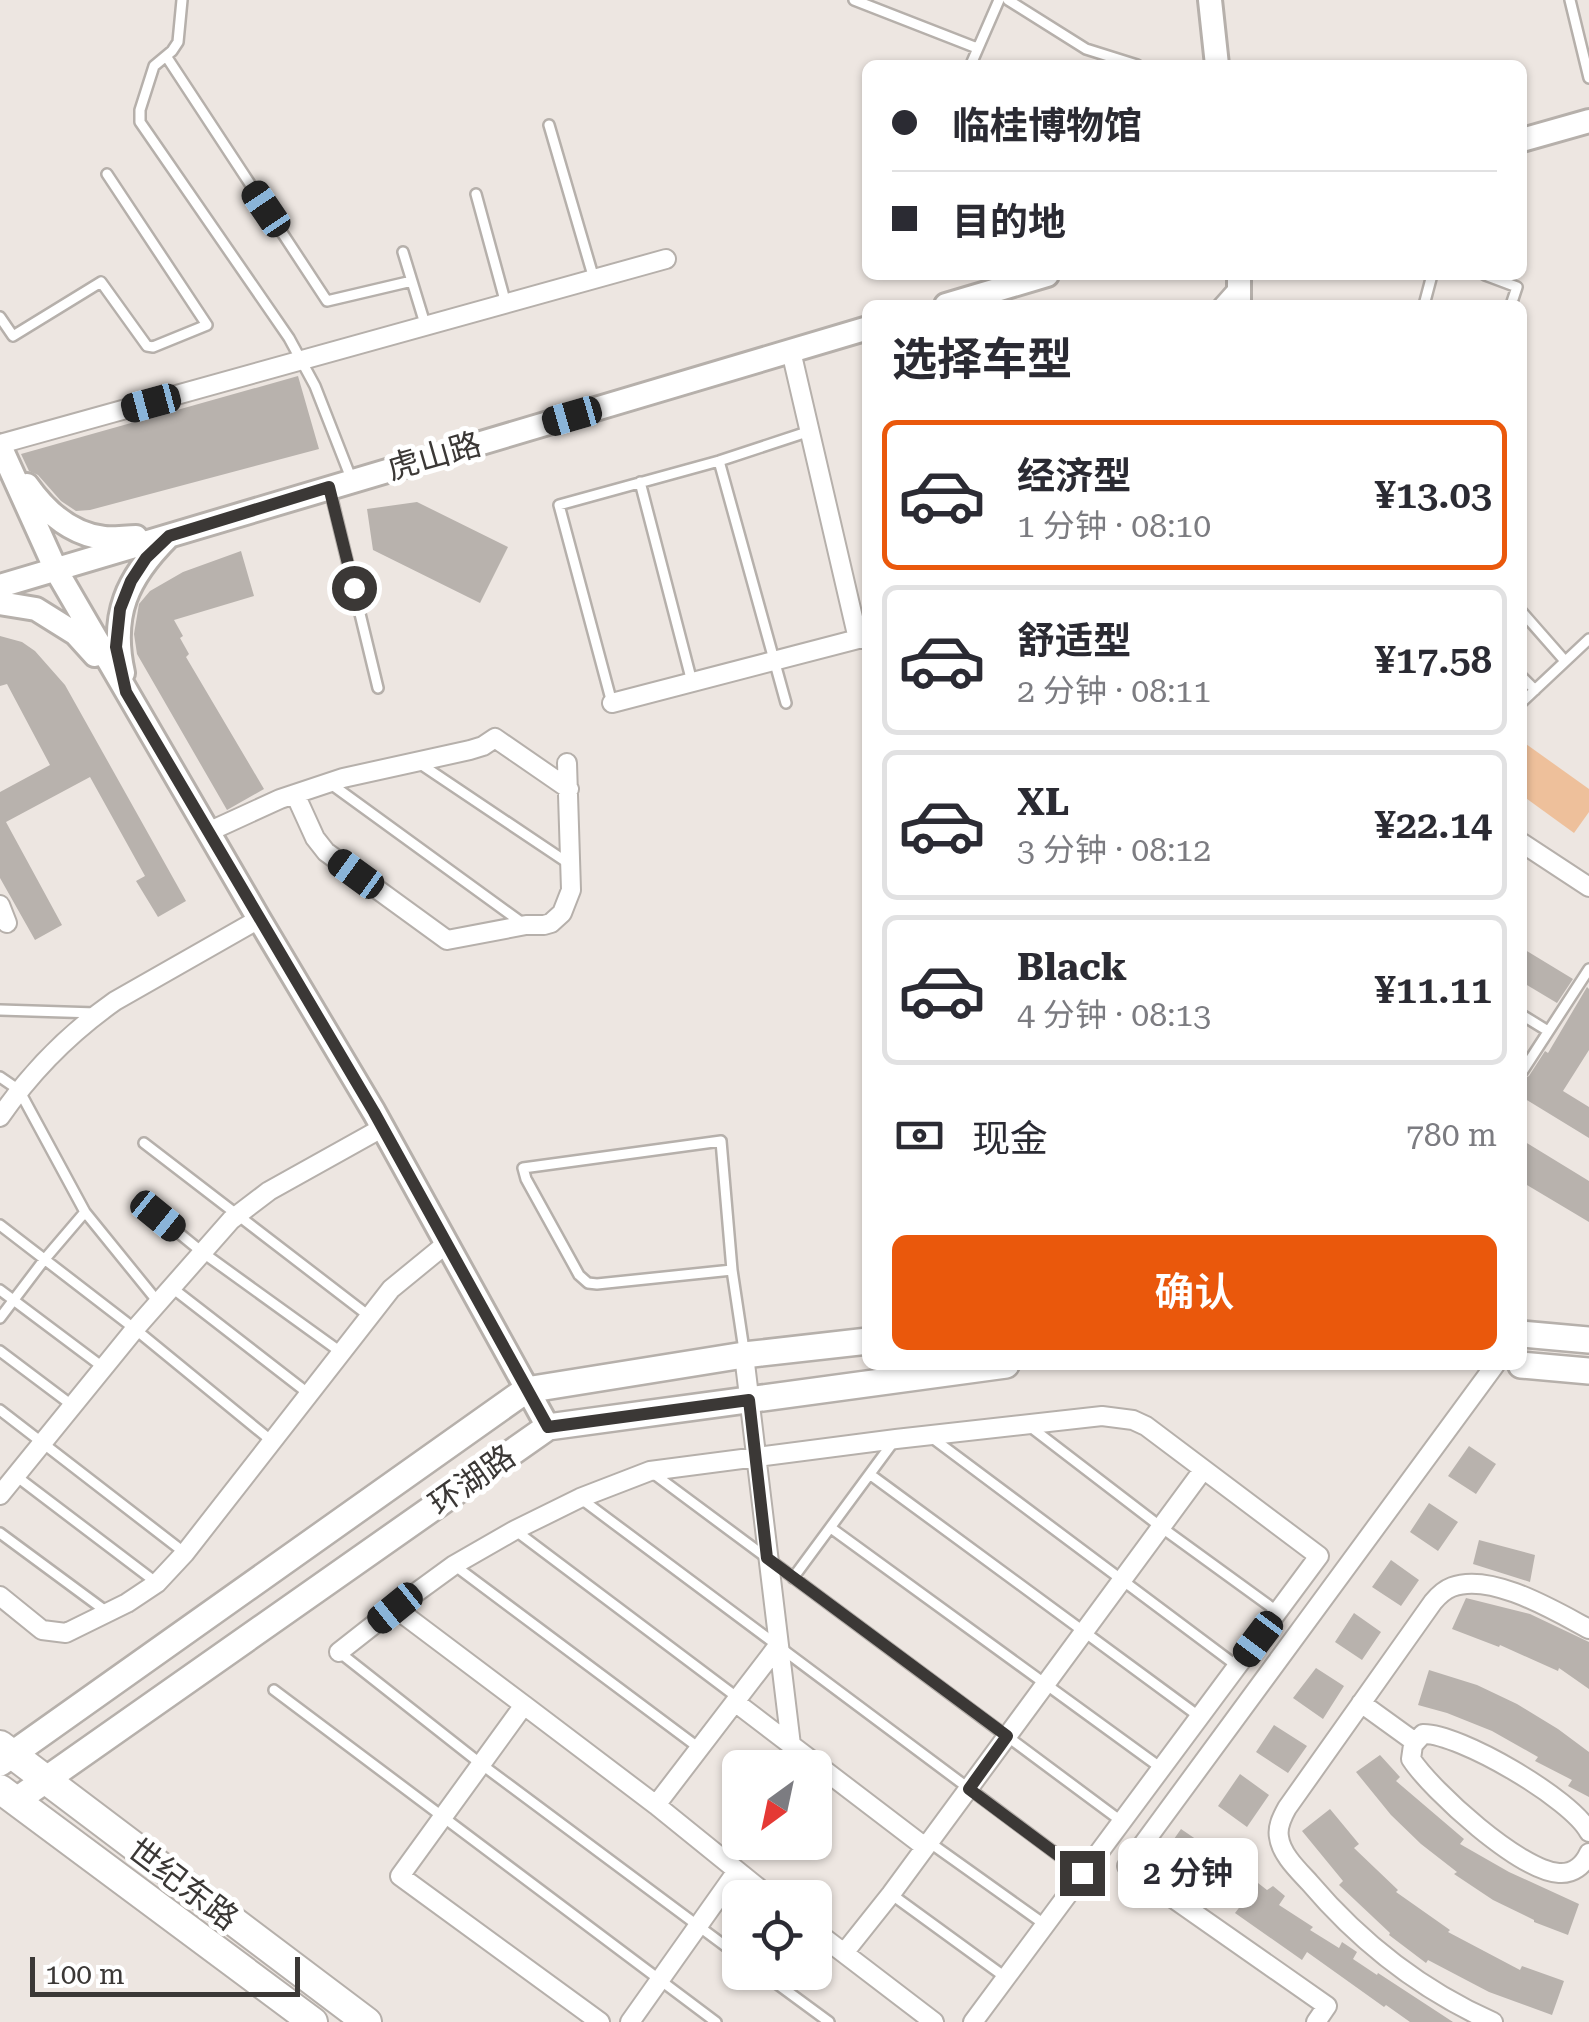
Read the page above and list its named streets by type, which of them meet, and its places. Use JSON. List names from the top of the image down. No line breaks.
{"streets":{"main road":["环湖路","世纪东路"],"street":["虎山路"]},"crossings":[["环湖路","世纪东路"]],"scale_bar":"100 m","north":"bottom left","page":{"banner":["临桂博物馆","目的地"],"heading":"选择车型","list":[{"name":"经济型","note":"1 分钟 · 08:10","value":"¥13.03"},{"name":"舒适型","note":"2 分钟 · 08:11","value":"¥17.58"},{"name":"XL","note":"3 分钟 · 08:12","value":"¥22.14"},{"name":"Black","note":"4 分钟 · 08:13","value":"¥11.11"}],"pay":["现金","780 m"],"buttons":"确认","bubble":"2 分钟","scale":"100 m"}}
